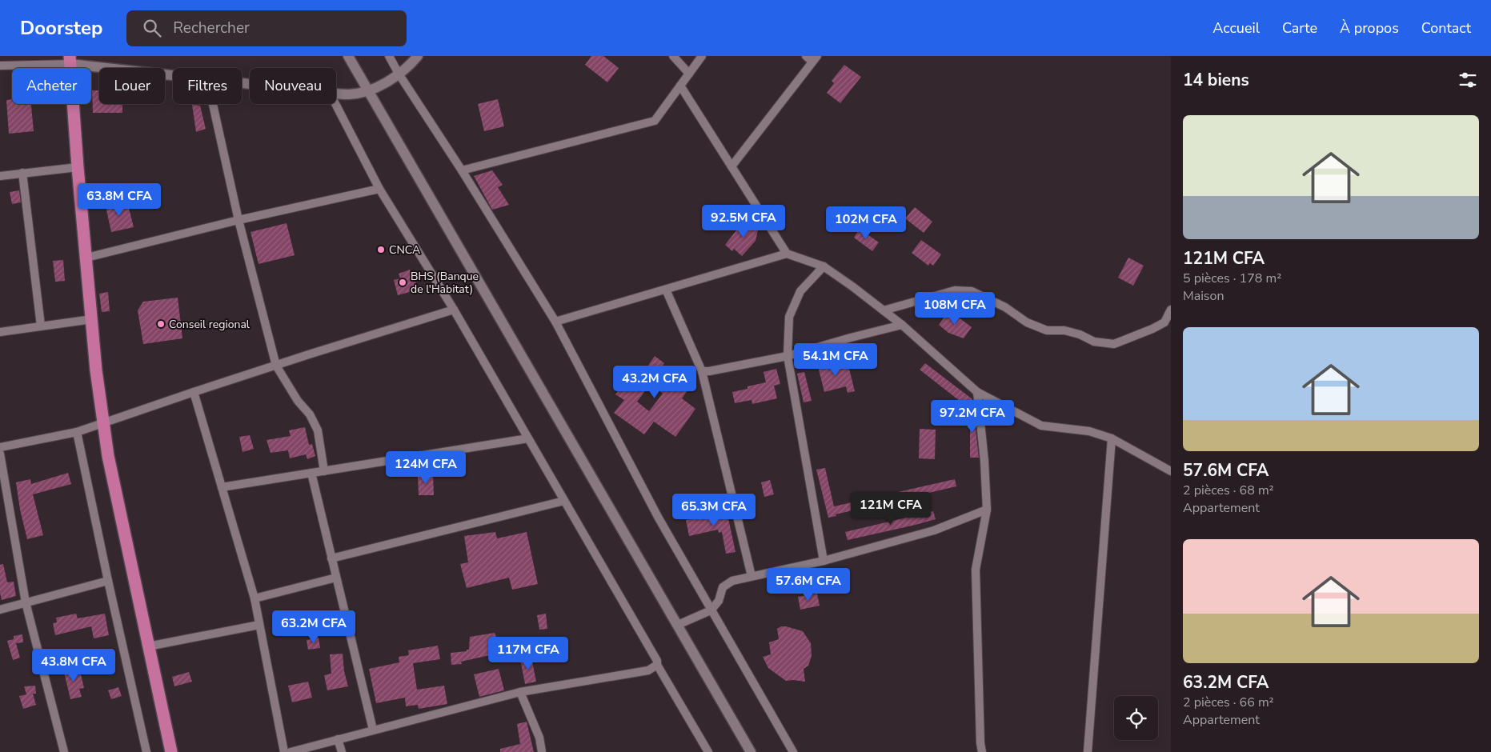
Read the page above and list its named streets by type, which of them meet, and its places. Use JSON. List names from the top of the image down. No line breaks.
{"places":["CNCA","BHS (Banque de l'Habitat)","Conseil regional"],"page":{"header":"Doorstep","search":"Rechercher","nav":["Accueil","Carte","À propos","Contact"],"heading":"14 biens","chip":["Acheter","Louer","Filtres","Nouveau"],"list":[{"name":"121M CFA","note":"5 pièces · 178 m² · Maison"},{"name":"57.6M CFA","note":"2 pièces · 68 m² · Appartement"},{"name":"63.2M CFA","note":"2 pièces · 66 m² · Appartement"}],"price":["63.8M CFA","92.5M CFA","102M CFA","108M CFA","54.1M CFA","43.2M CFA","97.2M CFA","124M CFA","121M CFA","65.3M CFA","57.6M CFA","63.2M CFA","117M CFA","43.8M CFA"]}}
